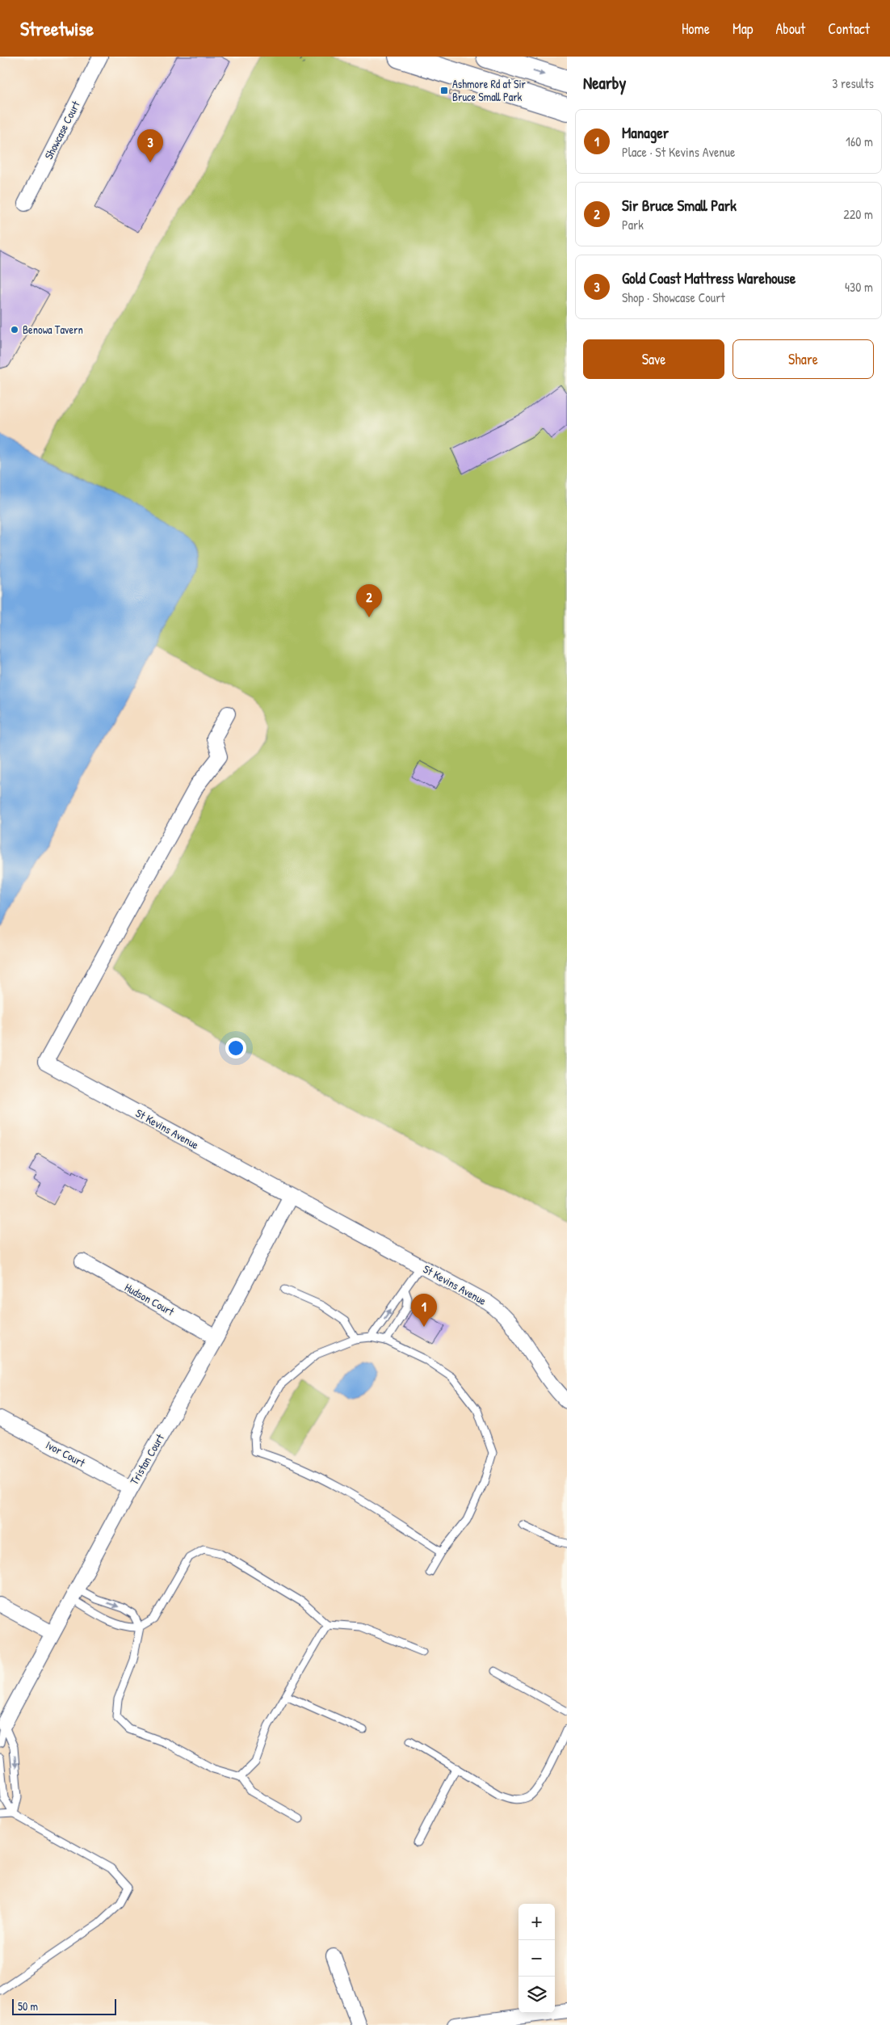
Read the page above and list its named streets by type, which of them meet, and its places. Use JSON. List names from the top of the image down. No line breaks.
{"streets":{"street":["Showcase Court","St Kevins Avenue","Hudson Court","Ivor Court","Tristan Court"]},"crossings":[["St Kevins Avenue","Tristan Court"],["Hudson Court","Tristan Court"],["Ivor Court","Tristan Court"]],"places":{"transit":["Ashmore Rd at Sir Bruce Small Park"],"other":["Benowa Tavern"]},"scale_bar":"50 m","page":{"header":"Streetwise","nav":["Home","Map","About","Contact"],"heading":["Nearby","3 results"],"list":[{"mark":"1","name":"Manager","note":"Place · St Kevins Avenue","value":"160 m"},{"mark":"2","name":"Sir Bruce Small Park","note":"Park","value":"220 m"},{"mark":"3","name":"Gold Coast Mattress Warehouse","note":"Shop · Showcase Court","value":"430 m"}],"pins":["3","2","1"],"buttons":["Save","Share"],"map_buttons":["+","−"],"scale":"50 m"}}
